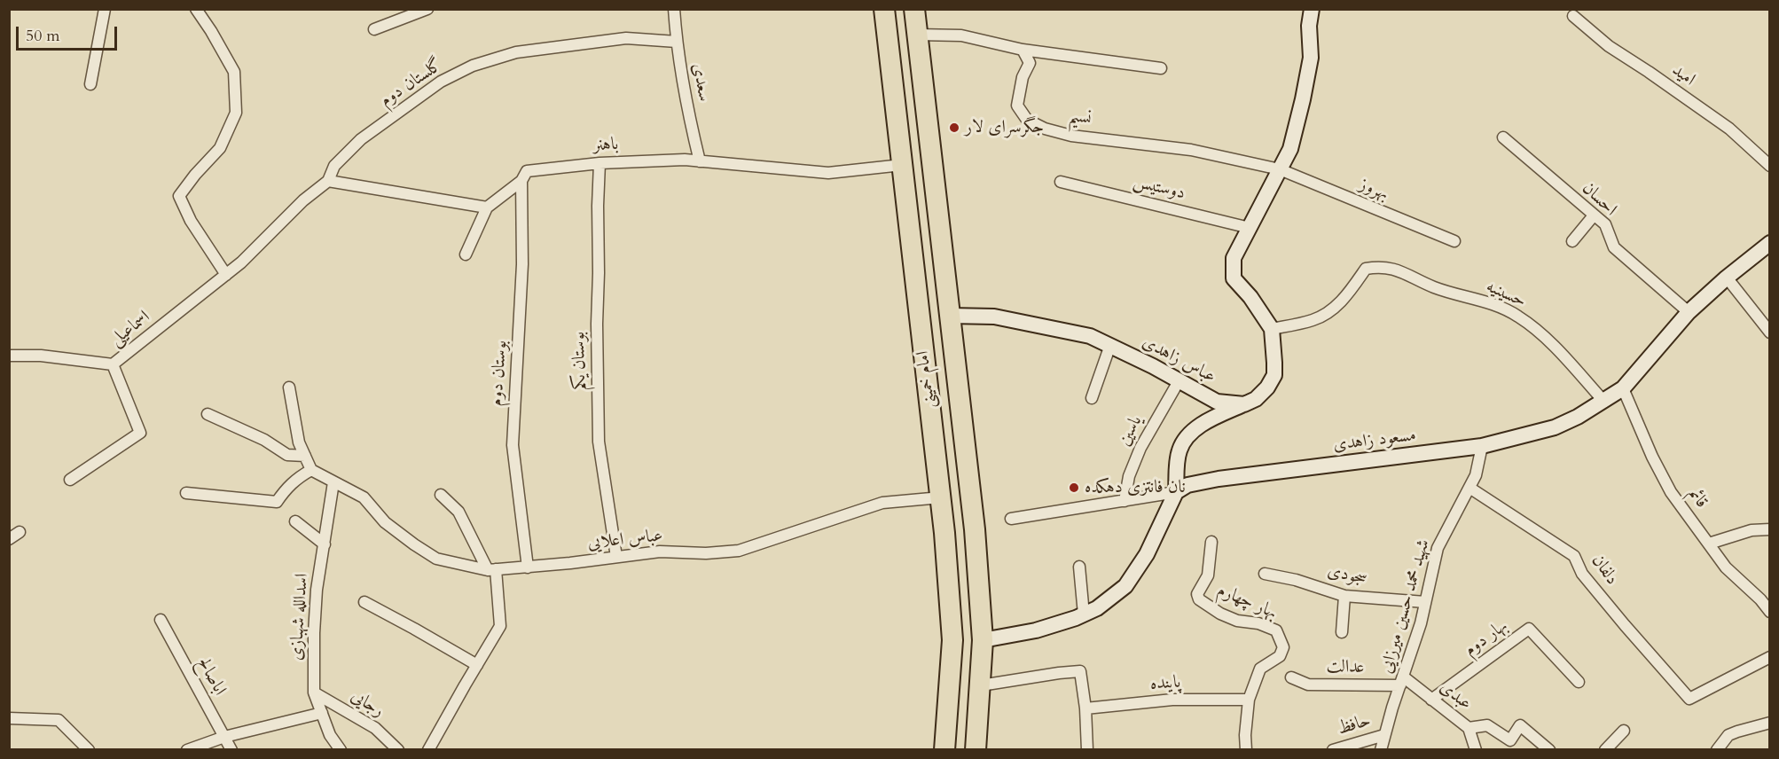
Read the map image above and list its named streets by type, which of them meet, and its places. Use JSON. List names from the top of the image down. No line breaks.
{"streets":{"highway":["امام خمینی"],"street":["امید","سعدی","گلستان دوم","نسیم","باهنر","دوستیس","بهروز","احسان","حسینیه","اسماعیلی","عباس زاهدی","بوستان یکم","بوستان دوم","یاسین","مسعود زاهدی","قائم","عباس اعلایی","دلفان","سجودی","بهار چهارم","شهید محمد حسین میرزایی","اسدالله شهبازی","بهار دوم","عدالت","اباصالح","پاینده","عبدی","رجایی","حافظ"]},"crossings":[["سعدی","گلستان دوم"],["سعدی","باهنر"],["گلستان دوم","اسماعیلی"],["نسیم","بهروز"],["باهنر","بوستان یکم"],["باهنر","بوستان دوم"],["باهنر","امام خمینی"],["احسان","مسعود زاهدی"],["حسینیه","مسعود زاهدی"],["عباس زاهدی","امام خمینی"],["عباس زاهدی","یاسین"],["بوستان یکم","عباس اعلایی"],["بوستان دوم","عباس اعلایی"],["امام خمینی","عباس اعلایی"],["مسعود زاهدی","قائم"],["مسعود زاهدی","شهید محمد حسین میرزایی"],["عباس اعلایی","اسدالله شهبازی"],["دلفان","شهید محمد حسین میرزایی"],["سجودی","شهید محمد حسین میرزایی"],["بهار چهارم","پاینده"],["شهید محمد حسین میرزایی","عدالت"],["شهید محمد حسین میرزایی","عبدی"],["شهید محمد حسین میرزایی","حافظ"],["اسدالله شهبازی","رجایی"],["بهار دوم","عبدی"],["عدالت","عبدی"]],"places":["جگرسرای لار","نان فانتزی دهکده"],"scale_bar":"50 m"}
